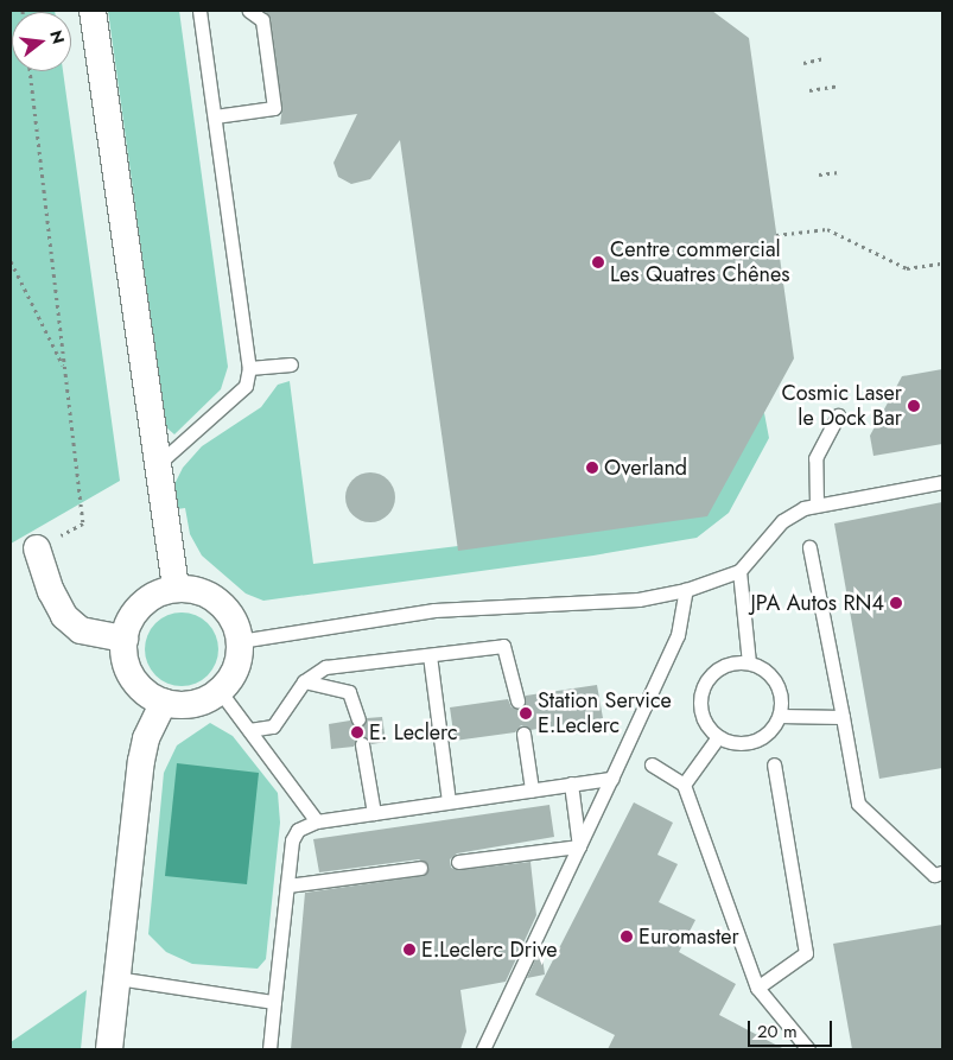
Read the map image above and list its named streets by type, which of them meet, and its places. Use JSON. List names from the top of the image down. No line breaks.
{"places":["Centre commercial Les Quatres Chênes","Cosmic Laser le Dock Bar","Overland","JPA Autos RN4","Station Service E.Leclerc","E. Leclerc","Euromaster","E.Leclerc Drive"],"scale_bar":"20 m","north":"right"}
